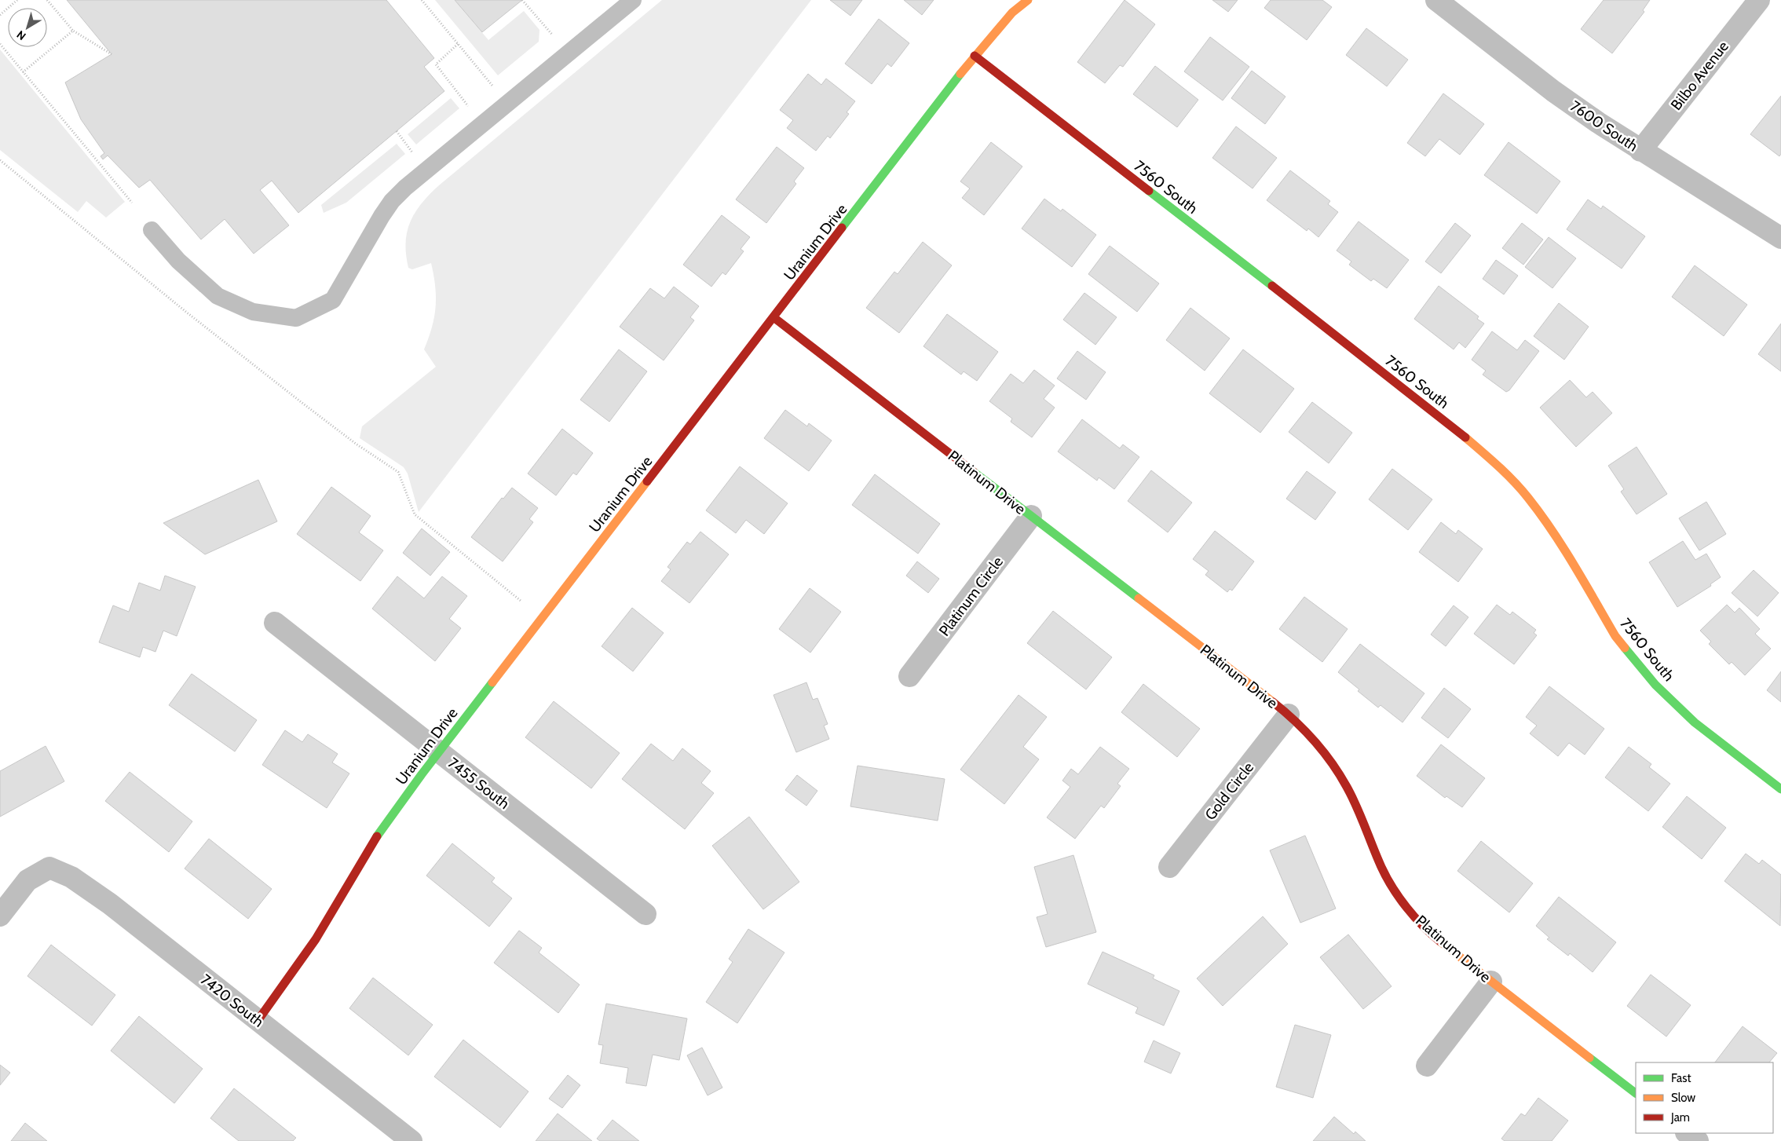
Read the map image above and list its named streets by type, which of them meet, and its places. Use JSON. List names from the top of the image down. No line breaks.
{"streets":{"street":["Bilbo Avenue","7600 South","7560 South","Uranium Drive","Platinum Drive","Platinum Circle","7455 South","Gold Circle","7420 South"]},"crossings":[["Bilbo Avenue","7600 South"],["7560 South","Uranium Drive"],["Uranium Drive","Platinum Drive"],["Uranium Drive","7455 South"],["Uranium Drive","7420 South"],["Platinum Drive","Platinum Circle"],["Platinum Drive","Gold Circle"]],"legend":["Fast","Slow","Jam"],"north":"bottom left"}
